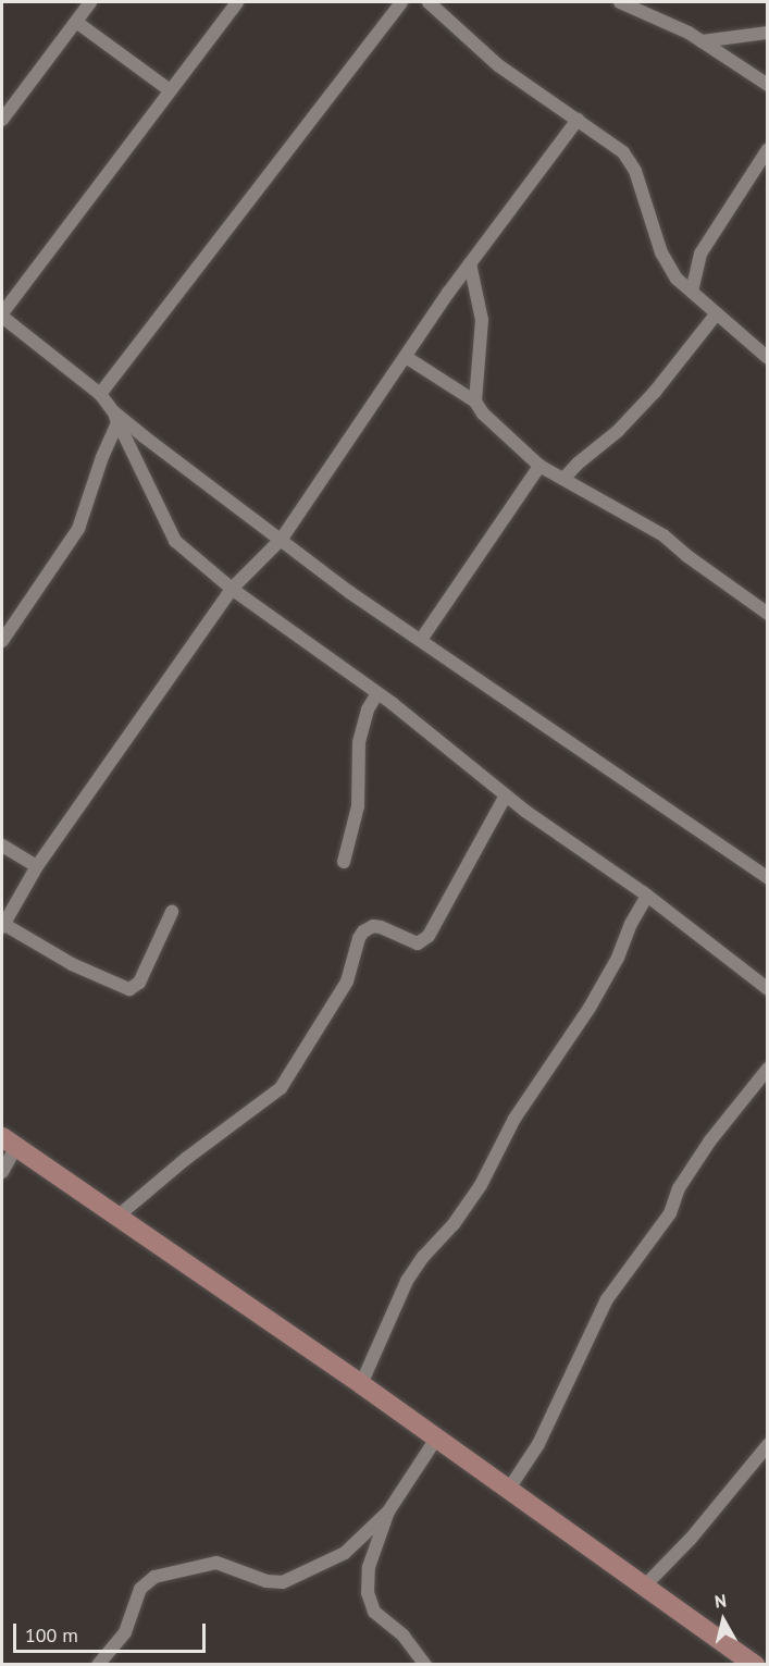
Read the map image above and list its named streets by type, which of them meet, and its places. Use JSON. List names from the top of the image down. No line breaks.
{"scale_bar":"100 m","north":"top"}
